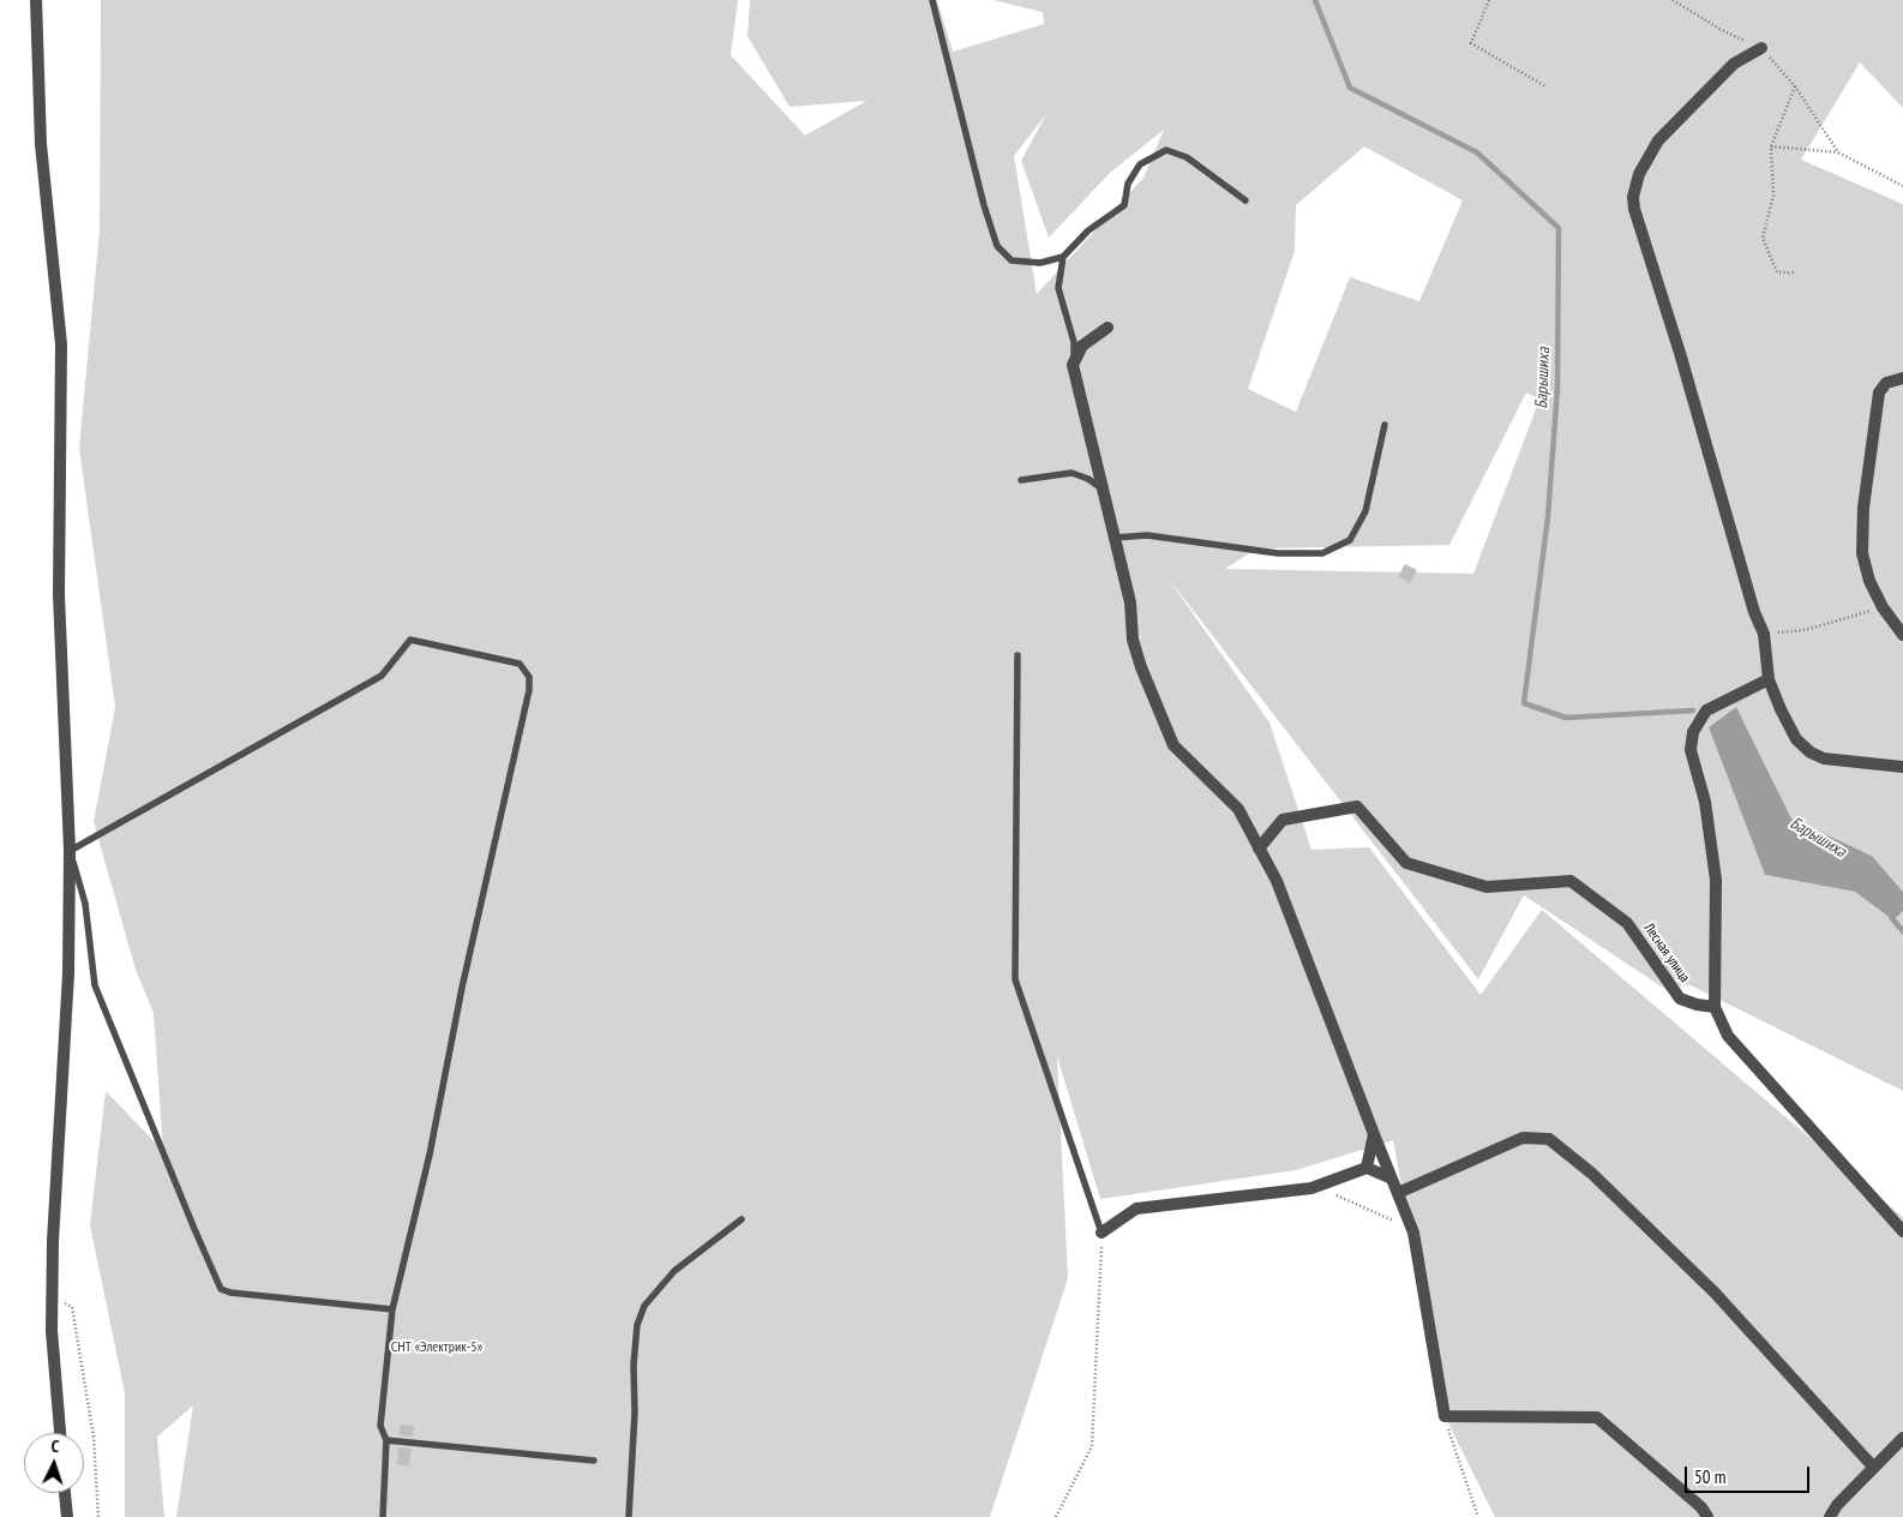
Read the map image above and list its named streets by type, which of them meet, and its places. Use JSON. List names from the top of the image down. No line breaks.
{"streets":{"street":["Лесная улица"]},"water":["Барышиха"],"parks":["СНТ «Электрик-5»"],"scale_bar":"50 m","north":"top"}
